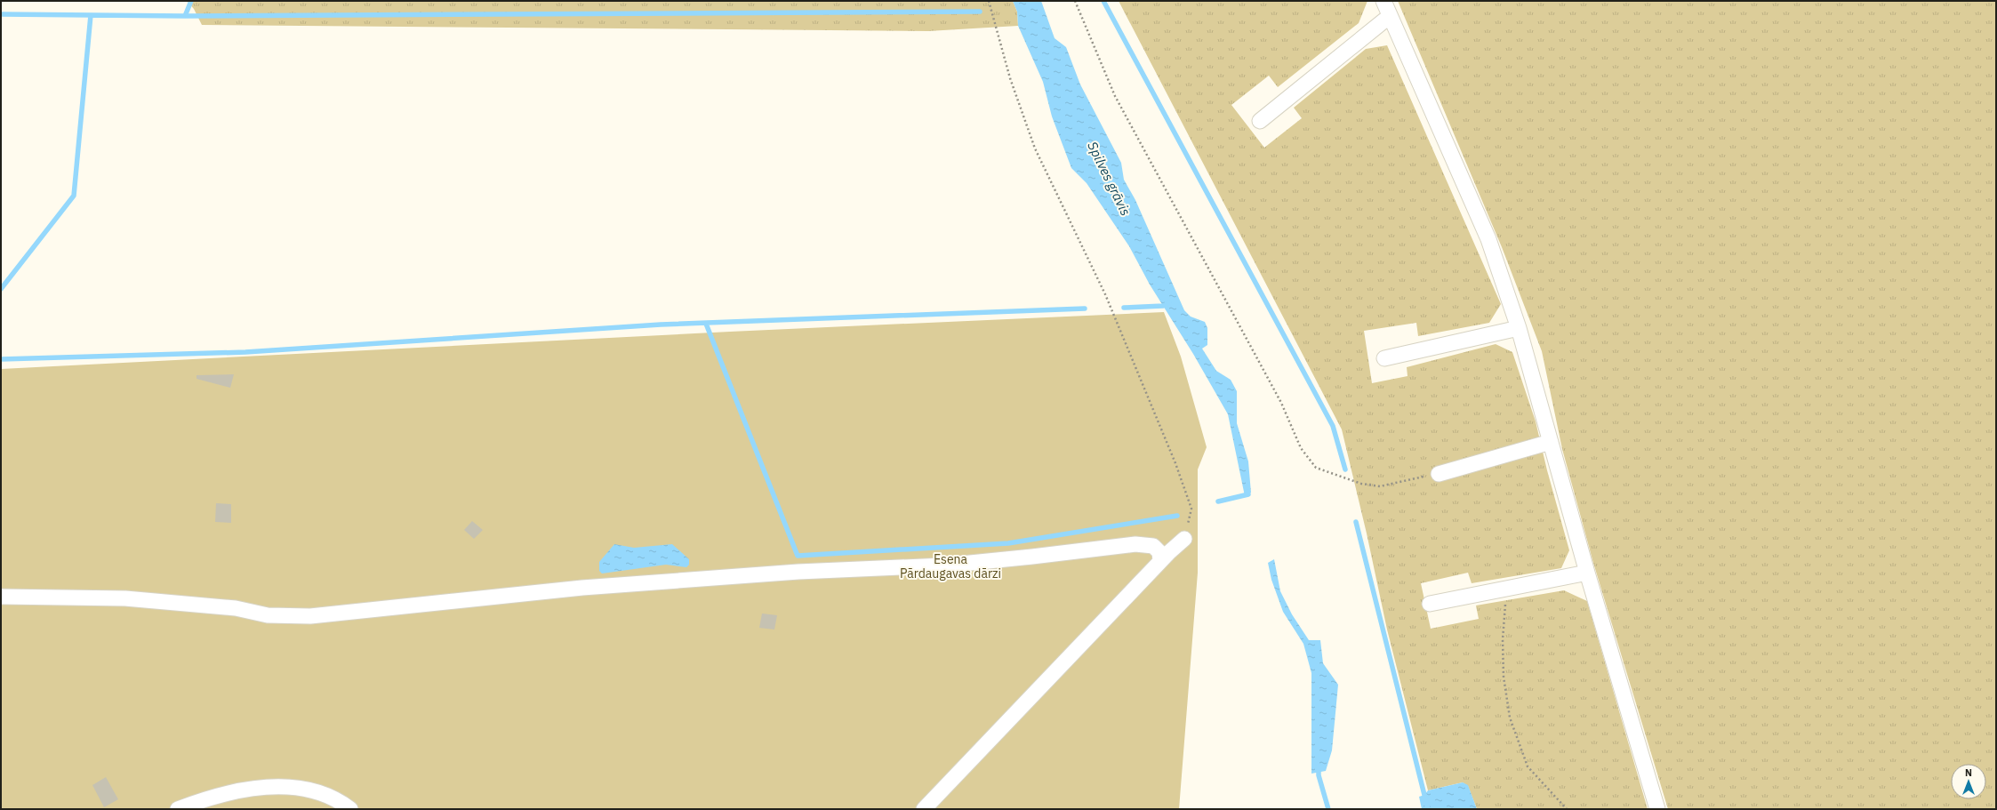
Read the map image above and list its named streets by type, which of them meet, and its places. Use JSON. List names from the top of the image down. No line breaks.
{"water":["Spilves grāvis"],"parks":["Esena Pārdaugavas dārzi"],"north":"top"}
